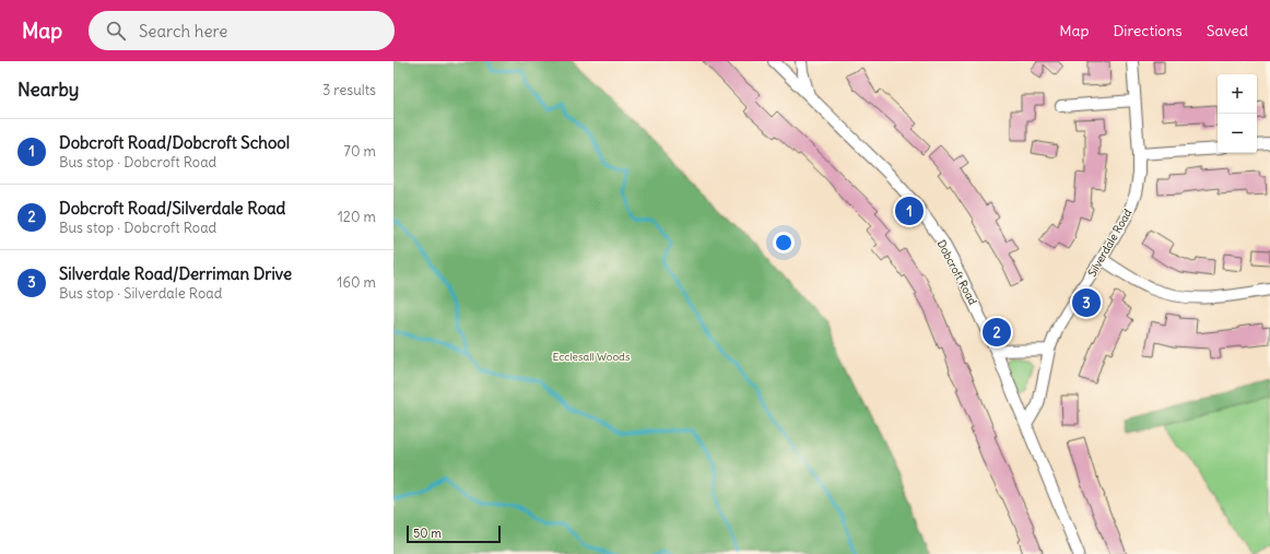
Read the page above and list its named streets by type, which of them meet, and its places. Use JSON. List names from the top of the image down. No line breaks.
{"streets":{"street":["Silverdale Road","Dobcroft Road"]},"crossings":[["Silverdale Road","Dobcroft Road"]],"parks":["Ecclesall Woods"],"scale_bar":"50 m","page":{"header":"Map","search":"Search here","nav":["Map","Directions","Saved"],"heading":["Nearby","3 results"],"map_buttons":["+","−"],"list":[{"mark":"1","name":"Dobcroft Road/Dobcroft School","note":"Bus stop · Dobcroft Road","value":"70 m"},{"mark":"2","name":"Dobcroft Road/Silverdale Road","note":"Bus stop · Dobcroft Road","value":"120 m"},{"mark":"3","name":"Silverdale Road/Derriman Drive","note":"Bus stop · Silverdale Road","value":"160 m"}],"pins":["1","3","2"],"scale":"50 m"}}
